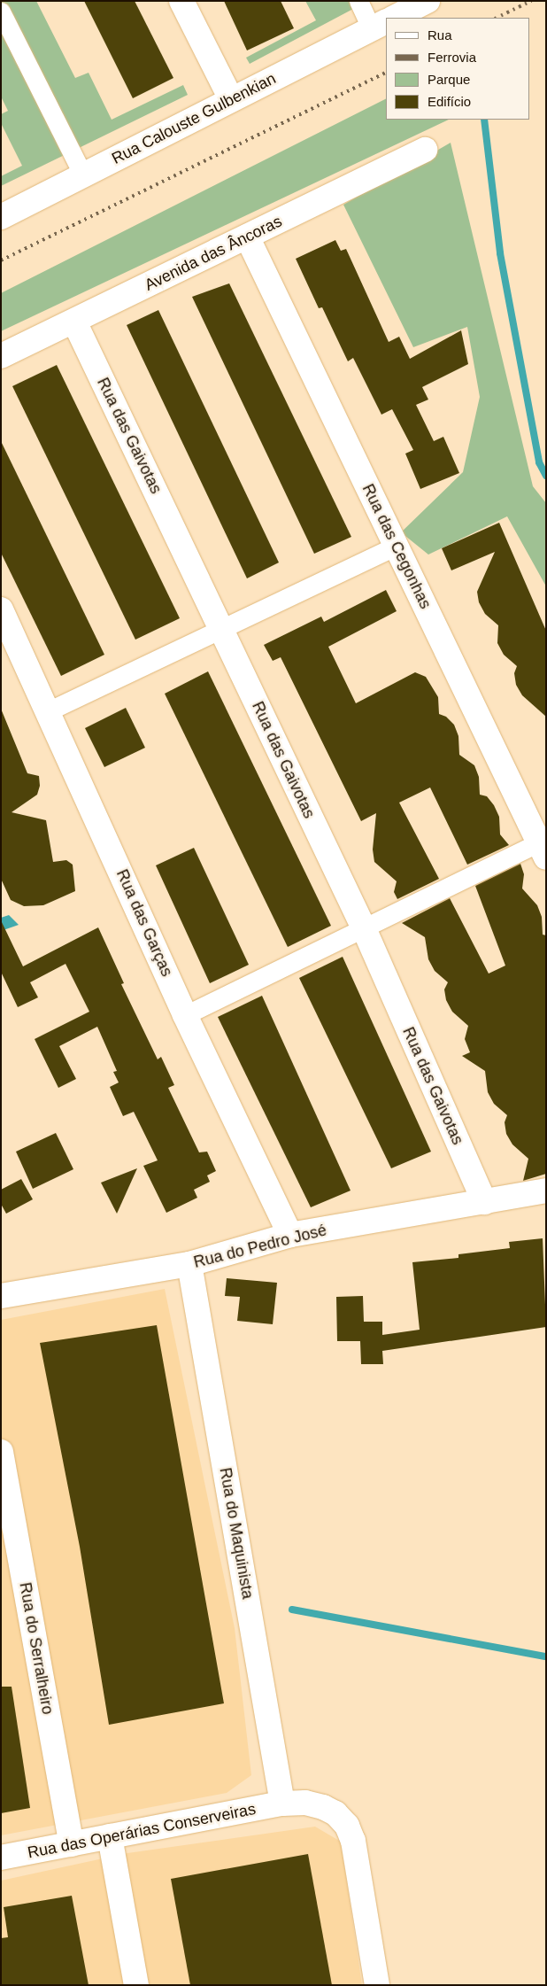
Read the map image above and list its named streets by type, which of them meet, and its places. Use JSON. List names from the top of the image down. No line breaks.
{"streets":{"street":["Rua Calouste Gulbenkian","Avenida das Âncoras","Rua das Gaivotas","Rua das Cegonhas","Rua das Garças","Rua do Pedro José","Rua do Maquinista","Rua do Serralheiro","Rua das Operárias Conserveiras"]},"crossings":[["Avenida das Âncoras","Rua das Gaivotas"],["Avenida das Âncoras","Rua das Cegonhas"],["Rua das Gaivotas","Rua do Pedro José"],["Rua das Garças","Rua do Pedro José"],["Rua do Pedro José","Rua do Maquinista"],["Rua do Maquinista","Rua das Operárias Conserveiras"],["Rua do Serralheiro","Rua das Operárias Conserveiras"]],"legend":["Rua","Ferrovia","Parque","Edifício"]}
